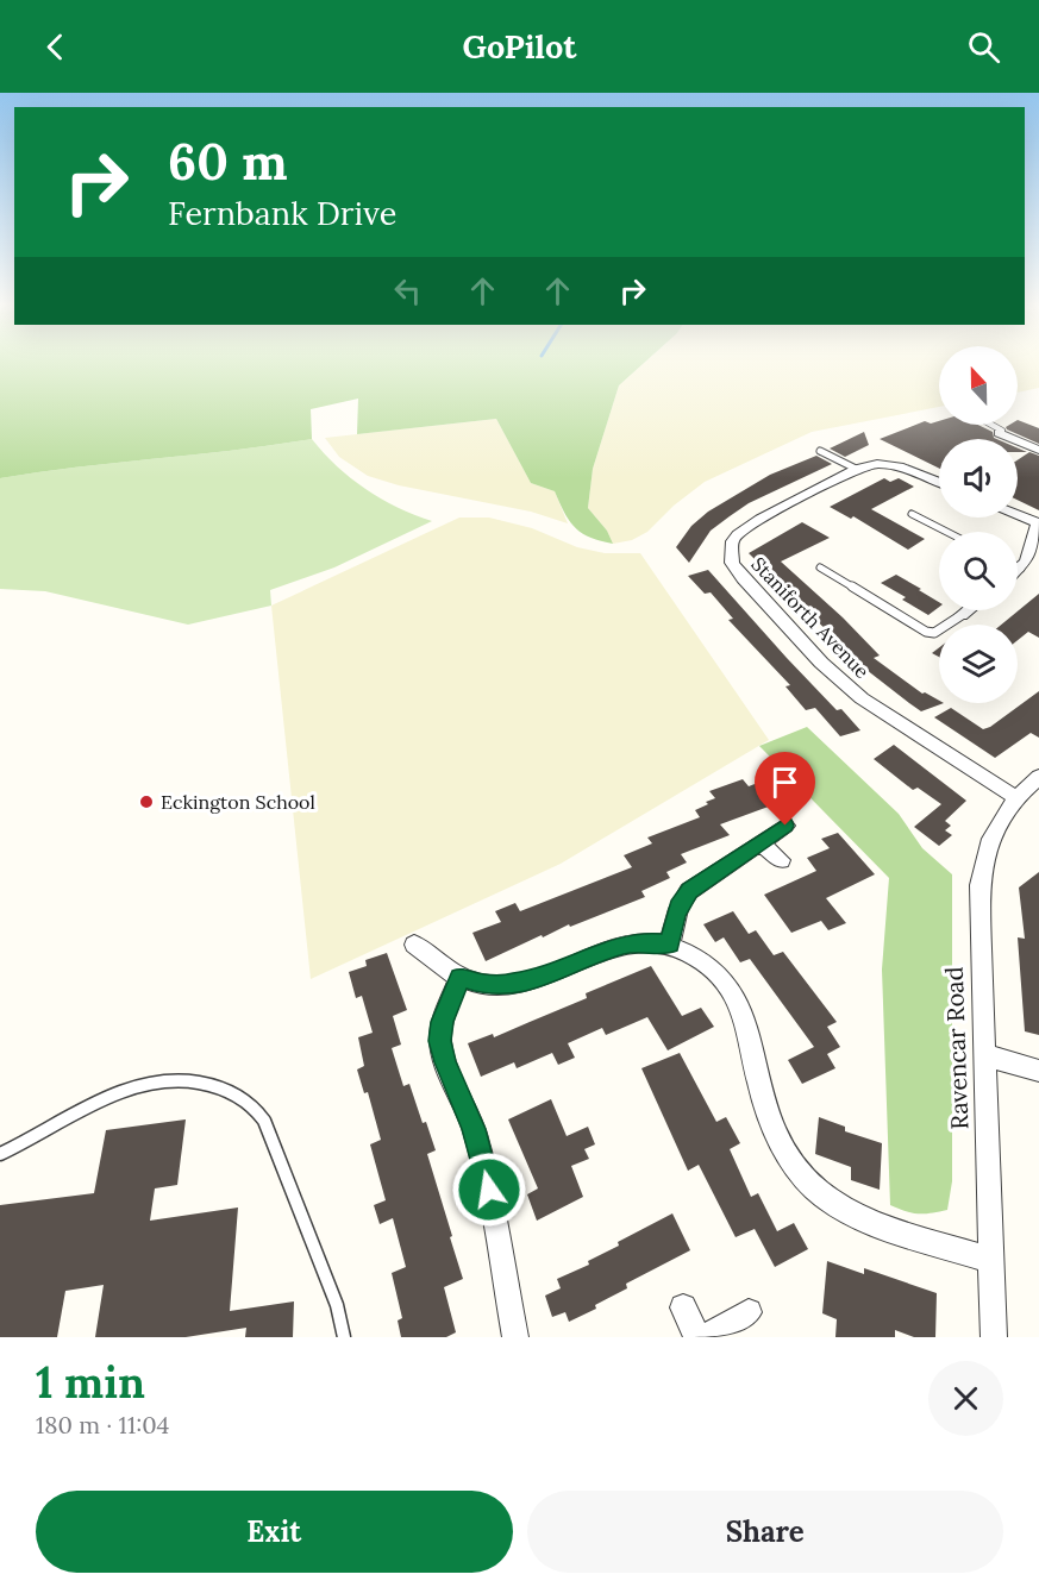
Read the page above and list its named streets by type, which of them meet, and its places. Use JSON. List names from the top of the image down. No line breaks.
{"streets":{"street":["Staniforth Avenue","Ravencar Road"]},"crossings":[["Staniforth Avenue","Ravencar Road"]],"places":["Eckington School"],"north":"top","page":{"header":"GoPilot","turn":["60 m","Fernbank Drive"],"heading":["1 min","180 m · 11:04"],"buttons":["Exit","Share"]}}
